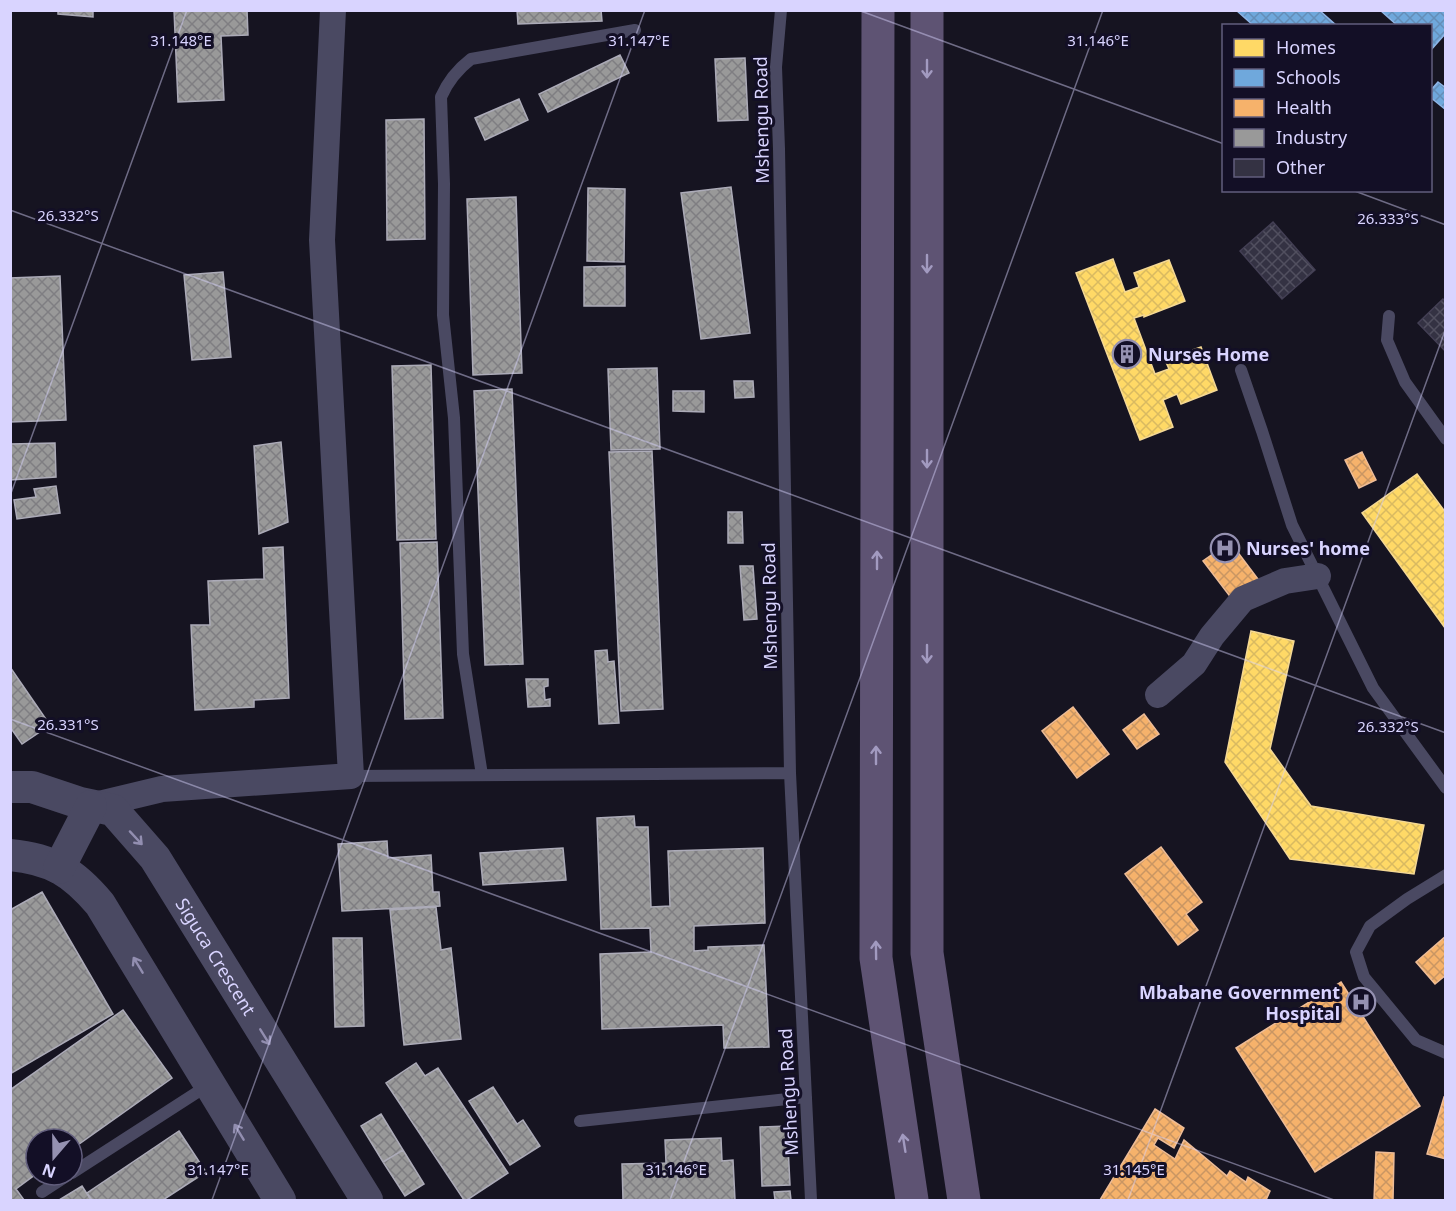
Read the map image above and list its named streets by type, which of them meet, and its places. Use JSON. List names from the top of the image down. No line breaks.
{"streets":{"street":["Siguca Crescent"],"lane":["Mshengu Road"]},"places":{"building":["Nurses Home"],"hospital":["Nurses' home","Mbabane Government Hospital"]},"legend":["Homes","Schools","Health","Industry","Other"],"north":"bottom","coordinates":["31.148°E","31.147°E","31.146°E","26.332°S","26.333°S","26.331°S","31.145°E"]}
